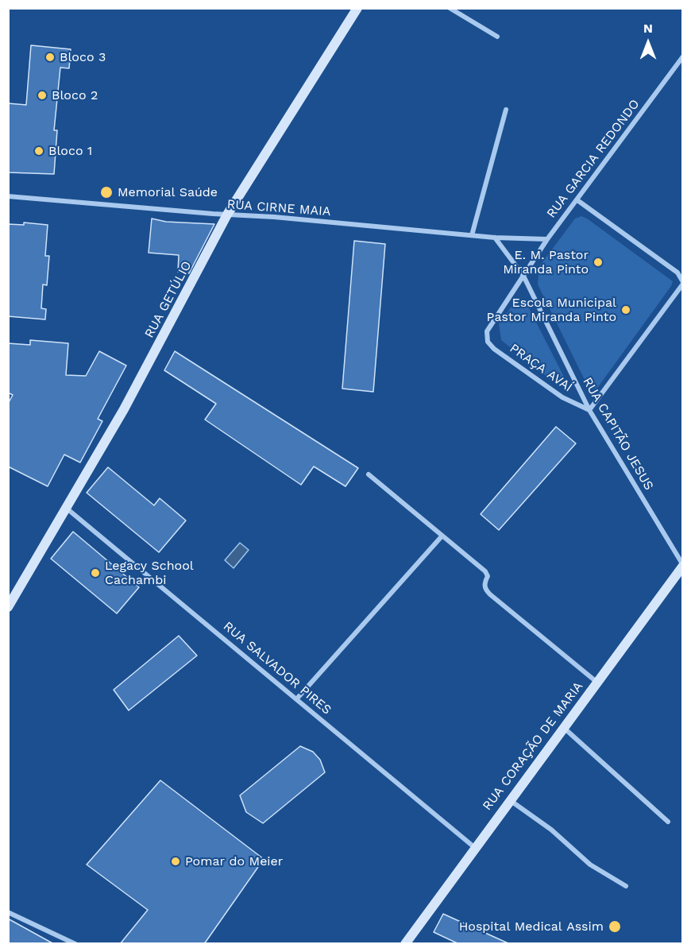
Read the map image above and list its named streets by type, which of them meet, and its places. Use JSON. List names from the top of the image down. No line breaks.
{"streets":{"street":["RUA GARCIA REDONDO","RUA CIRNE MAIA","RUA GETÚLIO","PRAÇA AVAÍ","RUA CAPITÃO JESUS","RUA SALVADOR PIRES","RUA CORAÇÃO DE MARIA"]},"crossings":[["RUA GARCIA REDONDO","RUA CIRNE MAIA"],["RUA GARCIA REDONDO","PRAÇA AVAÍ"],["RUA GARCIA REDONDO","RUA CAPITÃO JESUS"],["RUA CIRNE MAIA","RUA GETÚLIO"],["RUA CIRNE MAIA","RUA CAPITÃO JESUS"],["RUA GETÚLIO","RUA SALVADOR PIRES"],["PRAÇA AVAÍ","RUA CAPITÃO JESUS"],["RUA CAPITÃO JESUS","RUA CORAÇÃO DE MARIA"],["RUA SALVADOR PIRES","RUA CORAÇÃO DE MARIA"]],"places":["Bloco 3","Bloco 2","Bloco 1","Memorial Saúde","E. M. Pastor Miranda Pinto","Escola Municipal Pastor Miranda Pinto","Legacy School Cachambi","Pomar do Meier","Hospital Medical Assim"],"north":"top"}
